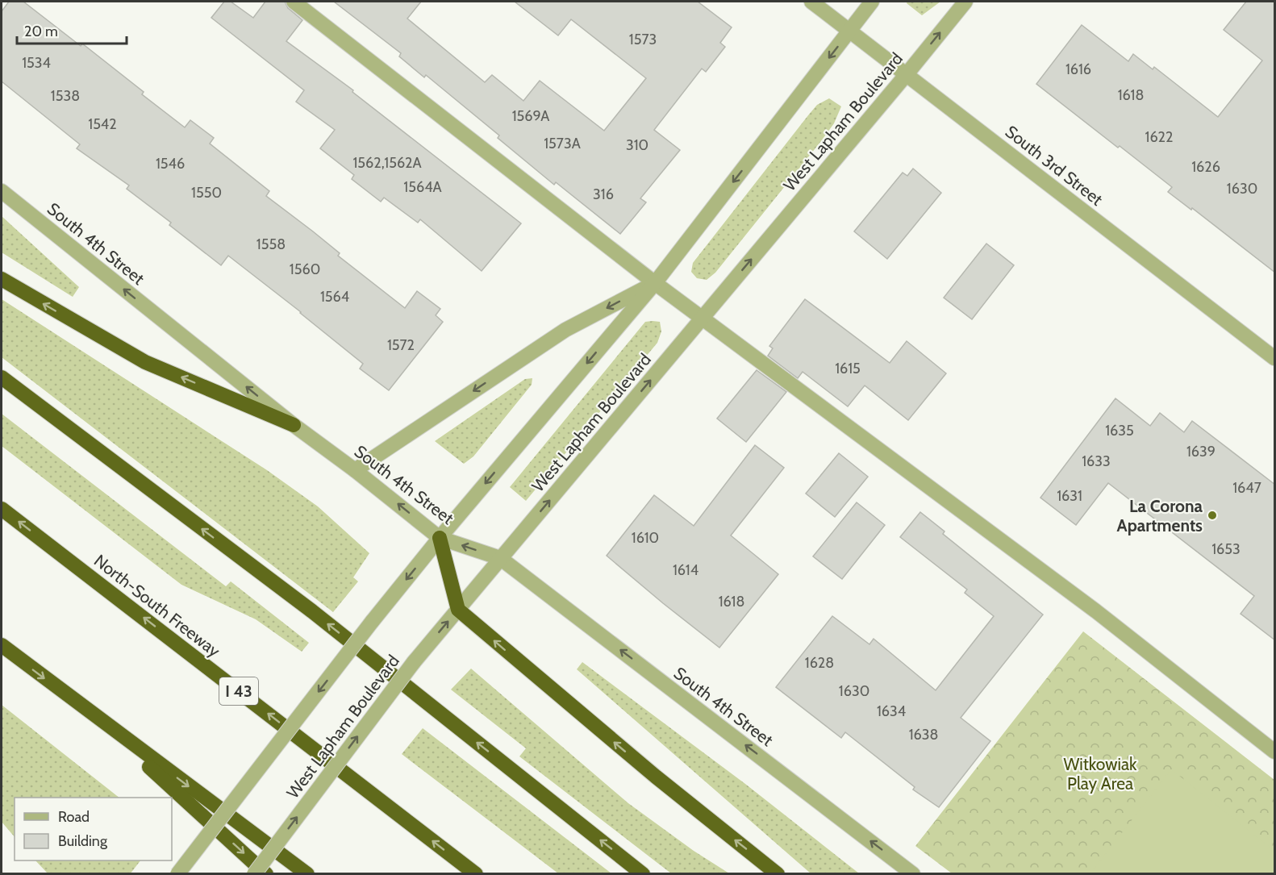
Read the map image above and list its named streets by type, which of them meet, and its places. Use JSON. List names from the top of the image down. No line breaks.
{"streets":{"highway":["North-South Freeway","I 43"],"street":["West Lapham Boulevard","South 3rd Street","South 4th Street"]},"crossings":[["West Lapham Boulevard","South 3rd Street"],["West Lapham Boulevard","South 4th Street"]],"one_way":["South 4th Street"],"parks":["Witkowiak Play Area"],"places":["La Corona Apartments"],"house_numbers":["1573","1534","1616","1618","1538","1569A","1542","1622","1573A","310","1562,1562A","1546","1626","1564A","1630","1550","316","1558","1560","1564","1572","1615","1635","1639","1633","1647","1631","1610","1653","1614","1618","1628","1630","1634","1638"],"legend":["Road","Building"],"scale_bar":"20 m"}
